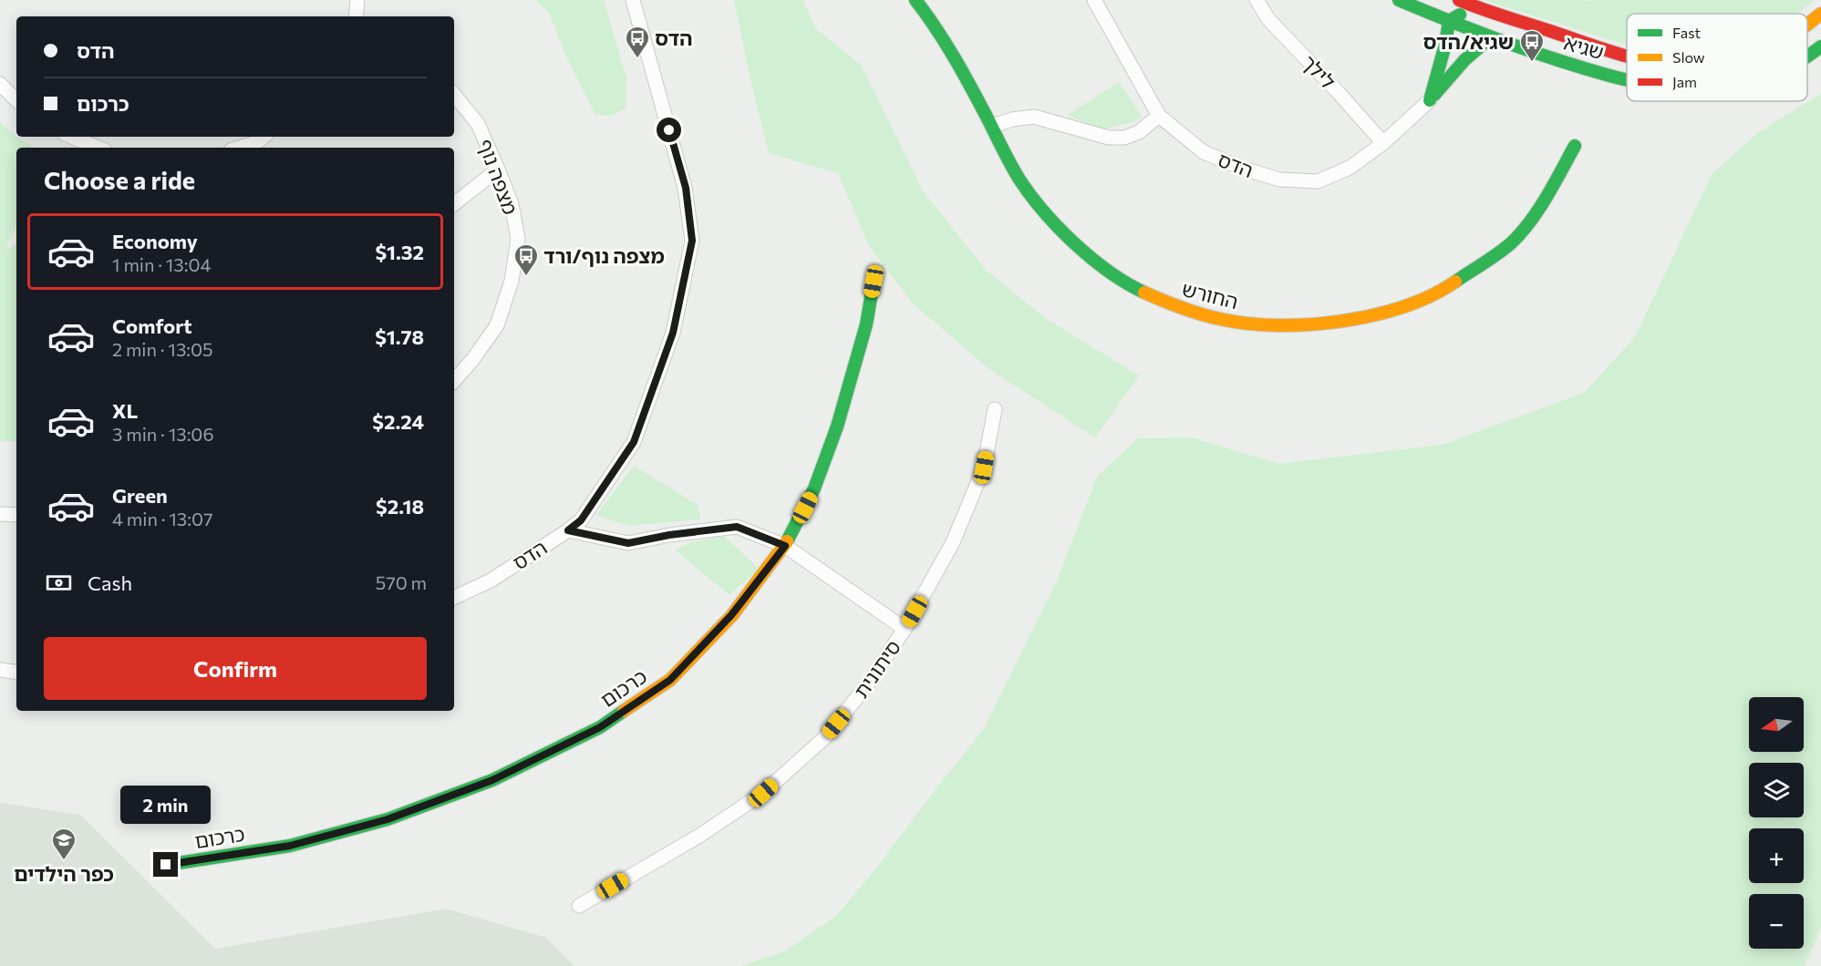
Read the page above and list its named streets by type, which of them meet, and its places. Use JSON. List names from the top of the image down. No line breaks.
{"streets":{"street":["שגיא","לילך","הדס","מצפה נוף","החורש","סיתונית","כרכום"]},"crossings":[["לילך","הדס"]],"places":{"bus stop":["הדס","שגיא/הדס","מצפה נוף/ורד"],"school or university":["כפר הילדים"]},"legend":["Fast","Slow","Jam"],"north":"left","page":{"banner":["הדס","כרכום"],"heading":"Choose a ride","list":[{"name":"Economy","note":"1 min · 13:04","value":"$1.32"},{"name":"Comfort","note":"2 min · 13:05","value":"$1.78"},{"name":"XL","note":"3 min · 13:06","value":"$2.24"},{"name":"Green","note":"4 min · 13:07","value":"$2.18"}],"pay":["Cash","570 m"],"buttons":"Confirm","map_buttons":["+","−"],"bubble":"2 min"}}
